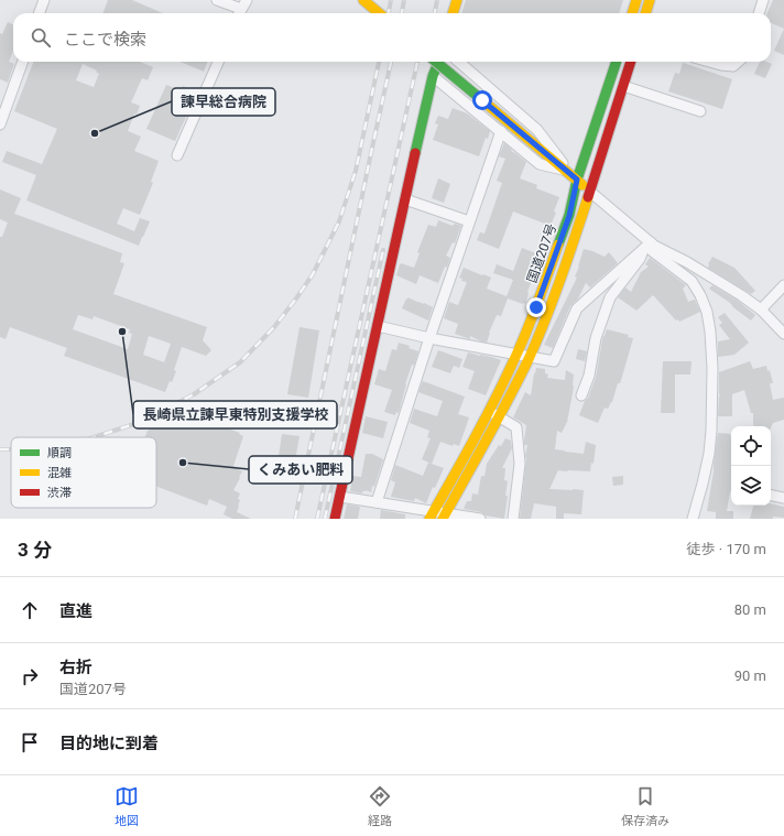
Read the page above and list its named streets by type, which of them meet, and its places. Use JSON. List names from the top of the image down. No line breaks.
{"streets":{"street":["国道207号"]},"places":["諫早総合病院","長崎県立諫早東特別支援学校","くみあい肥料"],"legend":["順調","混雑","渋滞"],"page":{"search":"ここで検索","heading":["3 分","徒歩 · 170 m"],"list":[["直進","80 m"],["右折","国道207号","90 m"],"目的地に到着"],"nav":["地図","経路","保存済み"]}}
